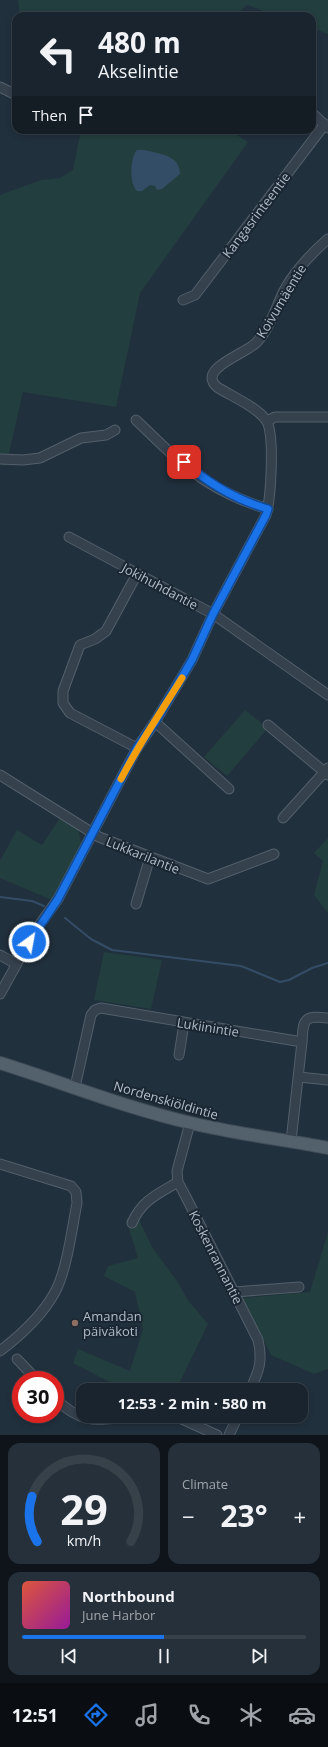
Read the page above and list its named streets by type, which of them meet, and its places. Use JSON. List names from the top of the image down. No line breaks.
{"streets":{"main road":["Nordenskiöldintie"],"street":["Kangasrinteentie","Koivumäentie","Jokihuhdantie","Lukkarilantie","Lukiinintie","Koskenrannantie"]},"crossings":[["Lukiinintie","Nordenskiöldintie"]],"places":["Amandan päiväkoti"],"page":{"turn":["480 m","Akselintie"],"then":"Then","limit":"30","trip":"12:53 · 2 min · 580 m","tile":"Climate","heat":["−","23°","+"],"song":["Northbound","June Harbor"],"tabs":"12:51","gauge":["29","km/h"]}}
